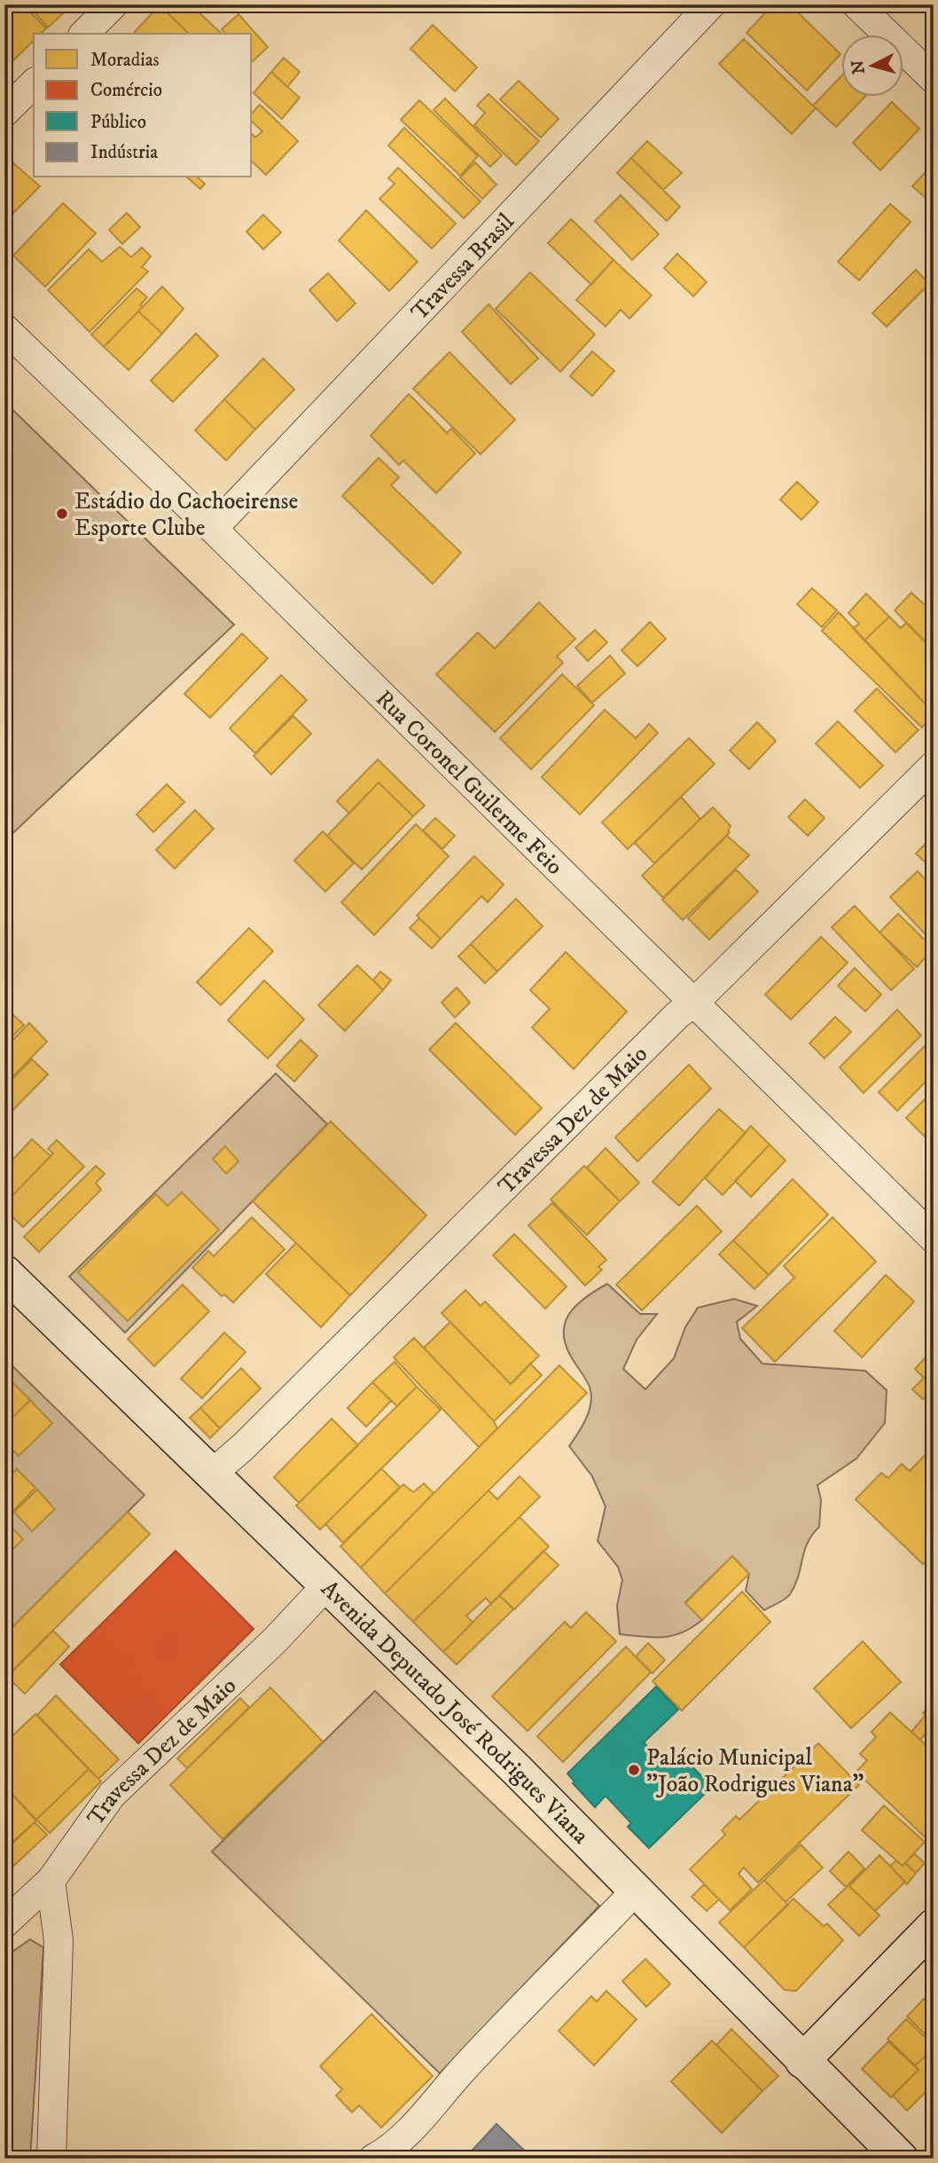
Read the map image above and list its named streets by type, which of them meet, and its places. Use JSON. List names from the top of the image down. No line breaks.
{"streets":{"street":["Travessa Brasil","Rua Coronel Guilerme Feio","Travessa Dez de Maio","Avenida Deputado José Rodrigues Viana"]},"crossings":[["Travessa Brasil","Rua Coronel Guilerme Feio"],["Rua Coronel Guilerme Feio","Travessa Dez de Maio"],["Travessa Dez de Maio","Avenida Deputado José Rodrigues Viana"]],"places":["Estádio do Cachoeirense Esporte Clube","Palácio Municipal \"João Rodrigues Viana\""],"legend":["Moradias","Comércio","Público","Indústria"],"north":"left"}
